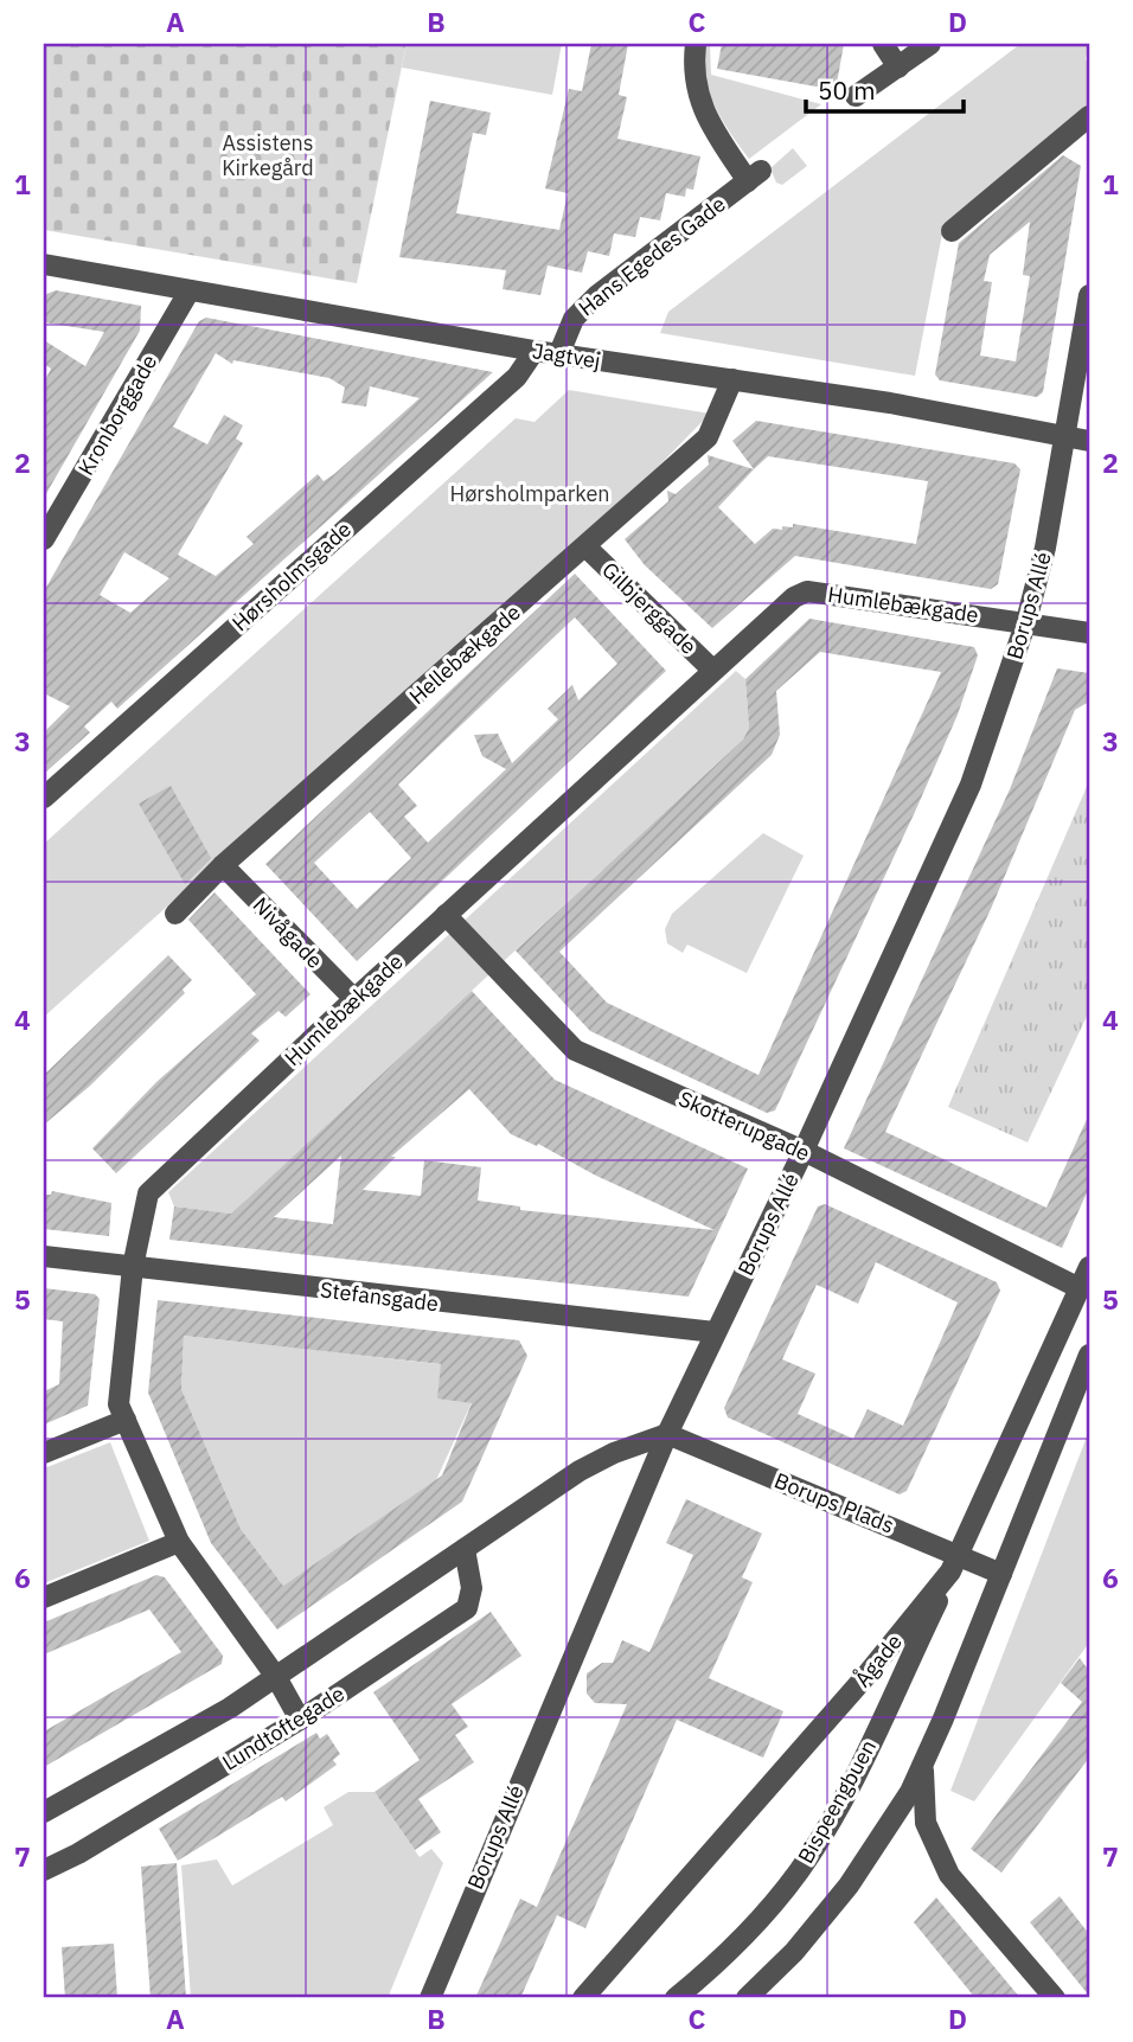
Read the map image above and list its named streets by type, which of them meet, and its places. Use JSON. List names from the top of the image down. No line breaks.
{"streets":{"street":["Hans Egedes Gade","Jagtvej","Kronborggade","Hørsholmsgade","Humlebækgade","Borups Allé","Gilbjerggade","Hellebækgade","Nivågade","Skotterupgade","Stefansgade","Borups Plads","Ågade","Lundtoftegade","Bispeengbuen"]},"crossings":[["Hans Egedes Gade","Jagtvej"],["Jagtvej","Kronborggade"],["Jagtvej","Hørsholmsgade"],["Jagtvej","Borups Allé"],["Jagtvej","Hellebækgade"],["Humlebækgade","Borups Allé"],["Humlebækgade","Gilbjerggade"],["Humlebækgade","Nivågade"],["Humlebækgade","Skotterupgade"],["Humlebækgade","Stefansgade"],["Humlebækgade","Lundtoftegade"],["Borups Allé","Skotterupgade"],["Borups Allé","Stefansgade"],["Borups Allé","Borups Plads"],["Gilbjerggade","Hellebækgade"],["Hellebækgade","Nivågade"],["Skotterupgade","Ågade"],["Borups Plads","Ågade"],["Borups Plads","Bispeengbuen"],["Ågade","Bispeengbuen"]],"parks":["Assistens Kirkegård","Hørsholmparken"],"scale_bar":"50 m","grid":{"columns":["A","B","C","D"],"rows":["1","2","3","4","5","6","7"]}}
